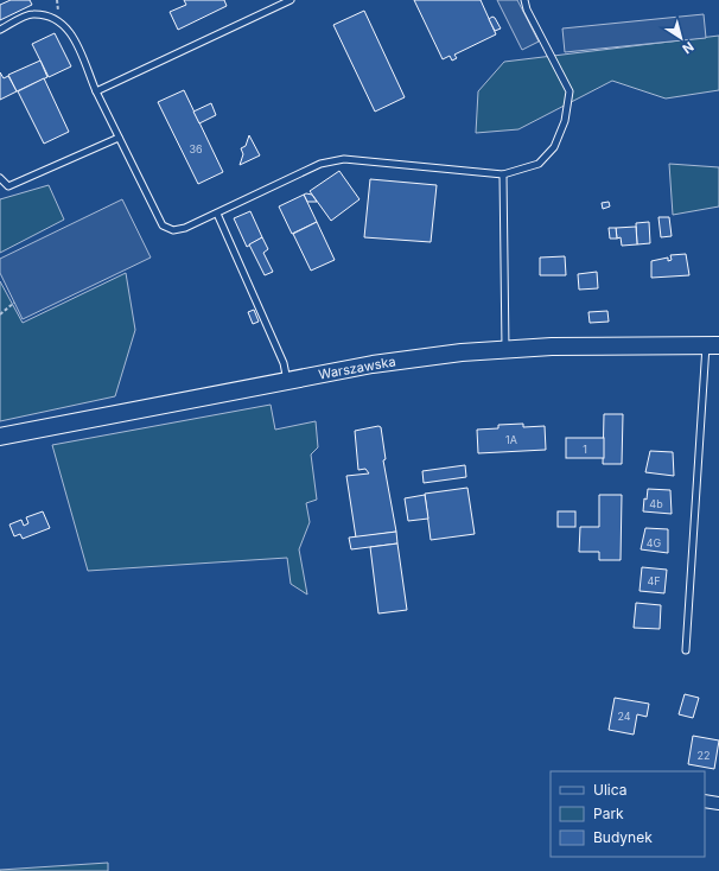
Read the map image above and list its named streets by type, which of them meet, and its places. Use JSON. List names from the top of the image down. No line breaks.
{"streets":{"main road":["Warszawska"]},"house_numbers":["36","1A","1","4b","4G","4F","24","22"],"legend":["Ulica","Park","Budynek"],"north":"bottom right"}
